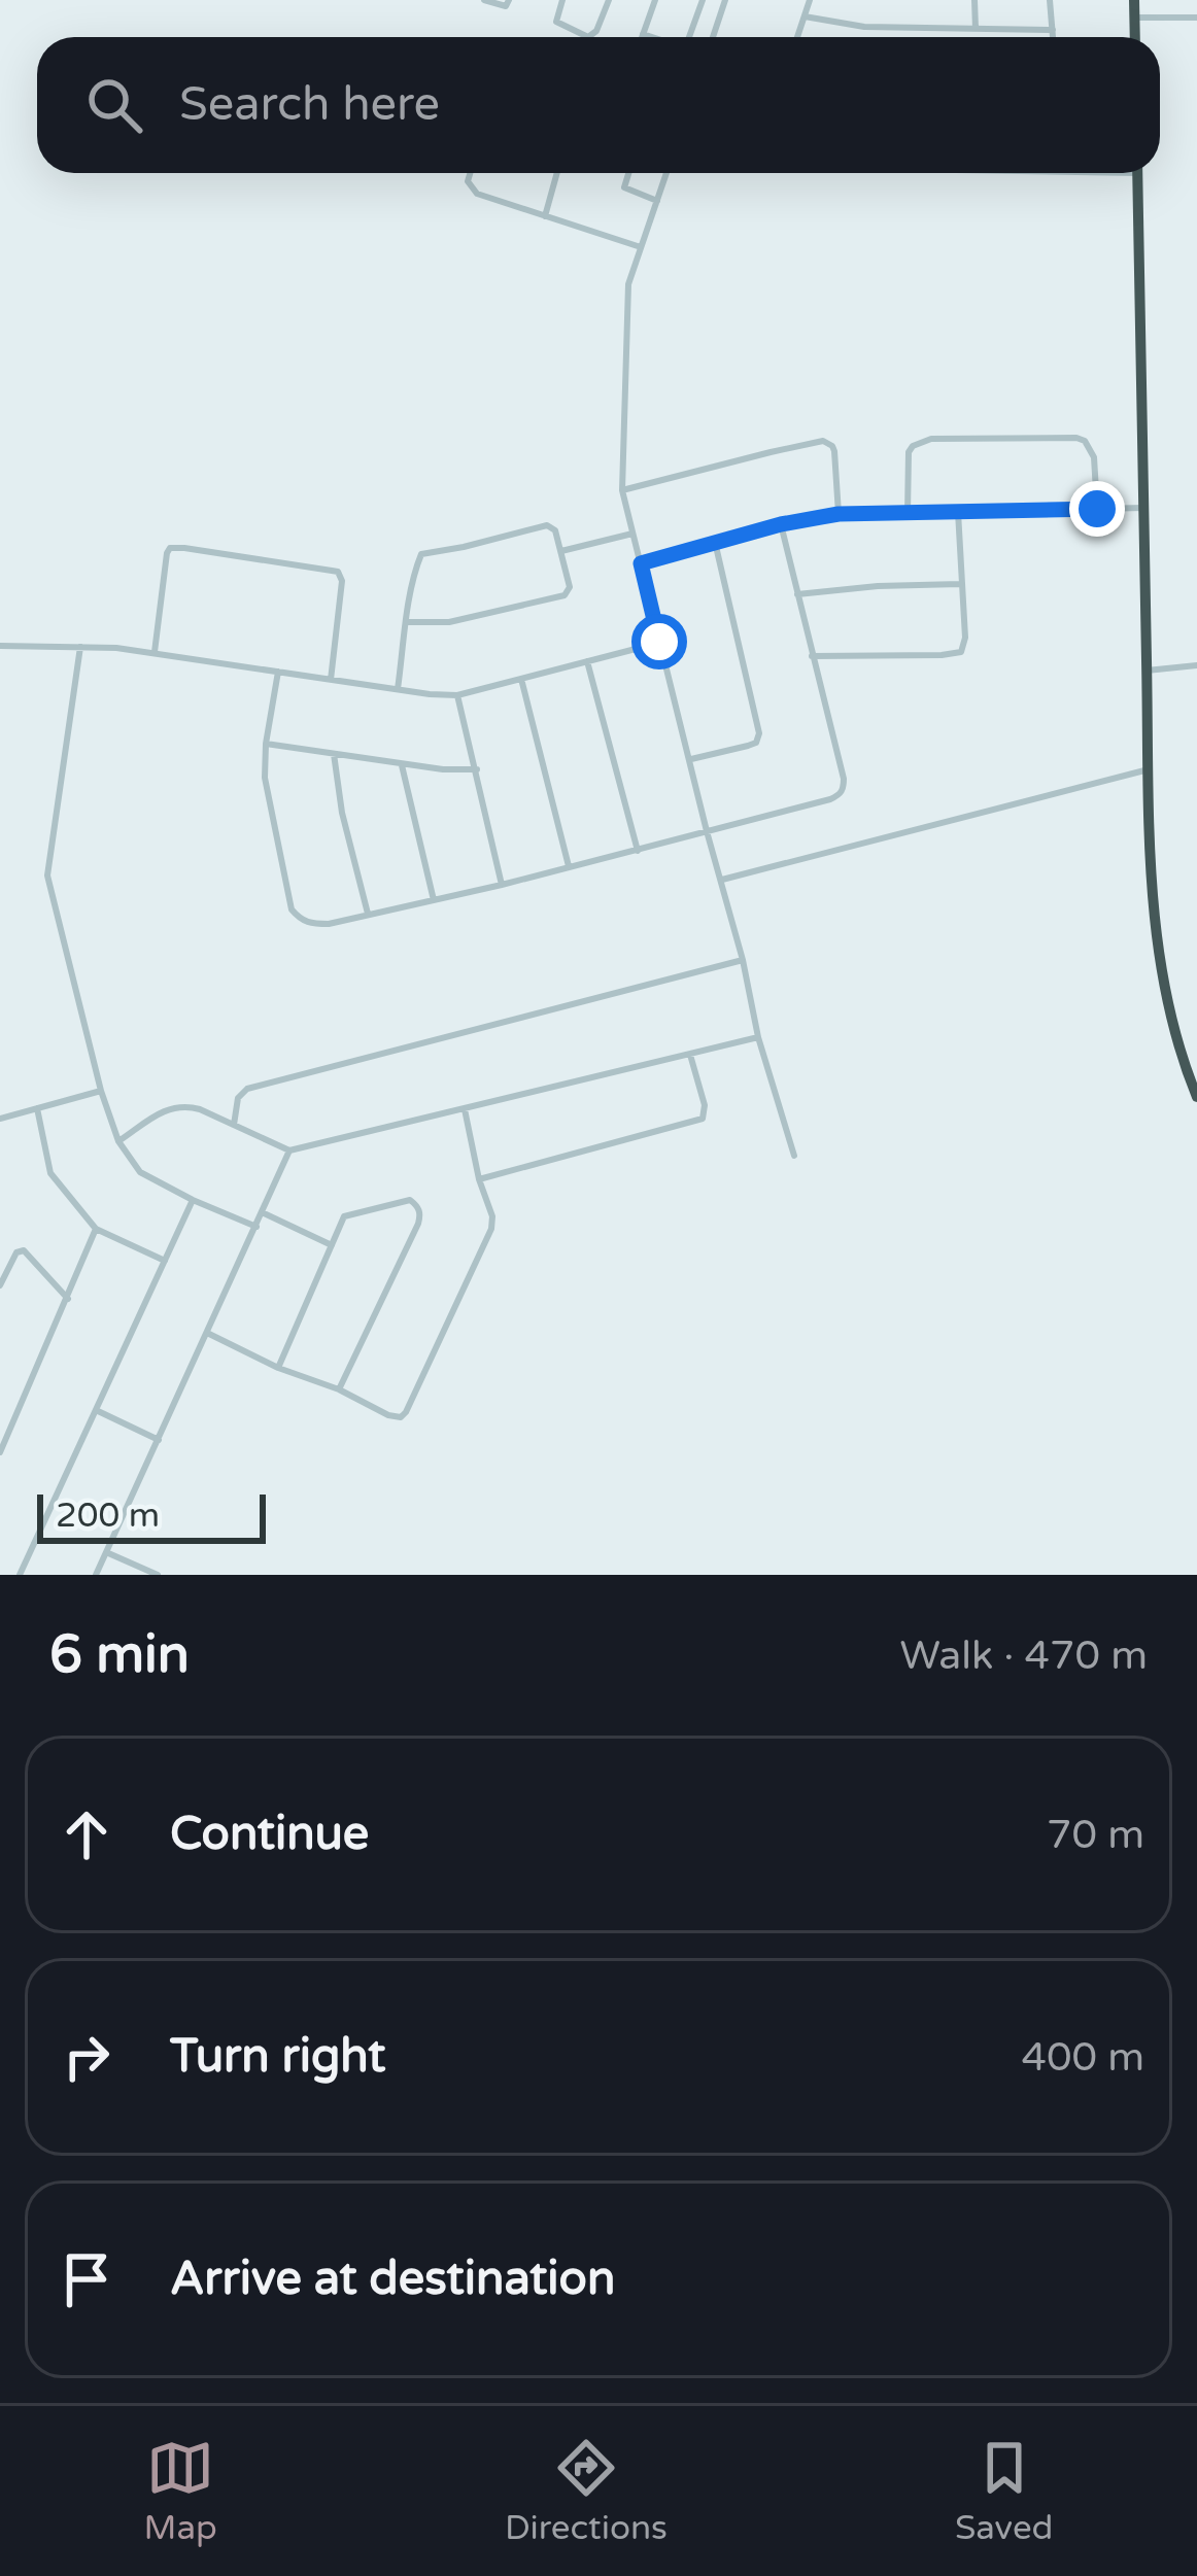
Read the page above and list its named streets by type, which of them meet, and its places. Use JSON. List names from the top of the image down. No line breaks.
{"scale_bar":"200 m","page":{"search":"Search here","scale":"200 m","heading":["6 min","Walk · 470 m"],"list":[["Continue","70 m"],["Turn right","400 m"],"Arrive at destination"],"nav":["Map","Directions","Saved"]}}
